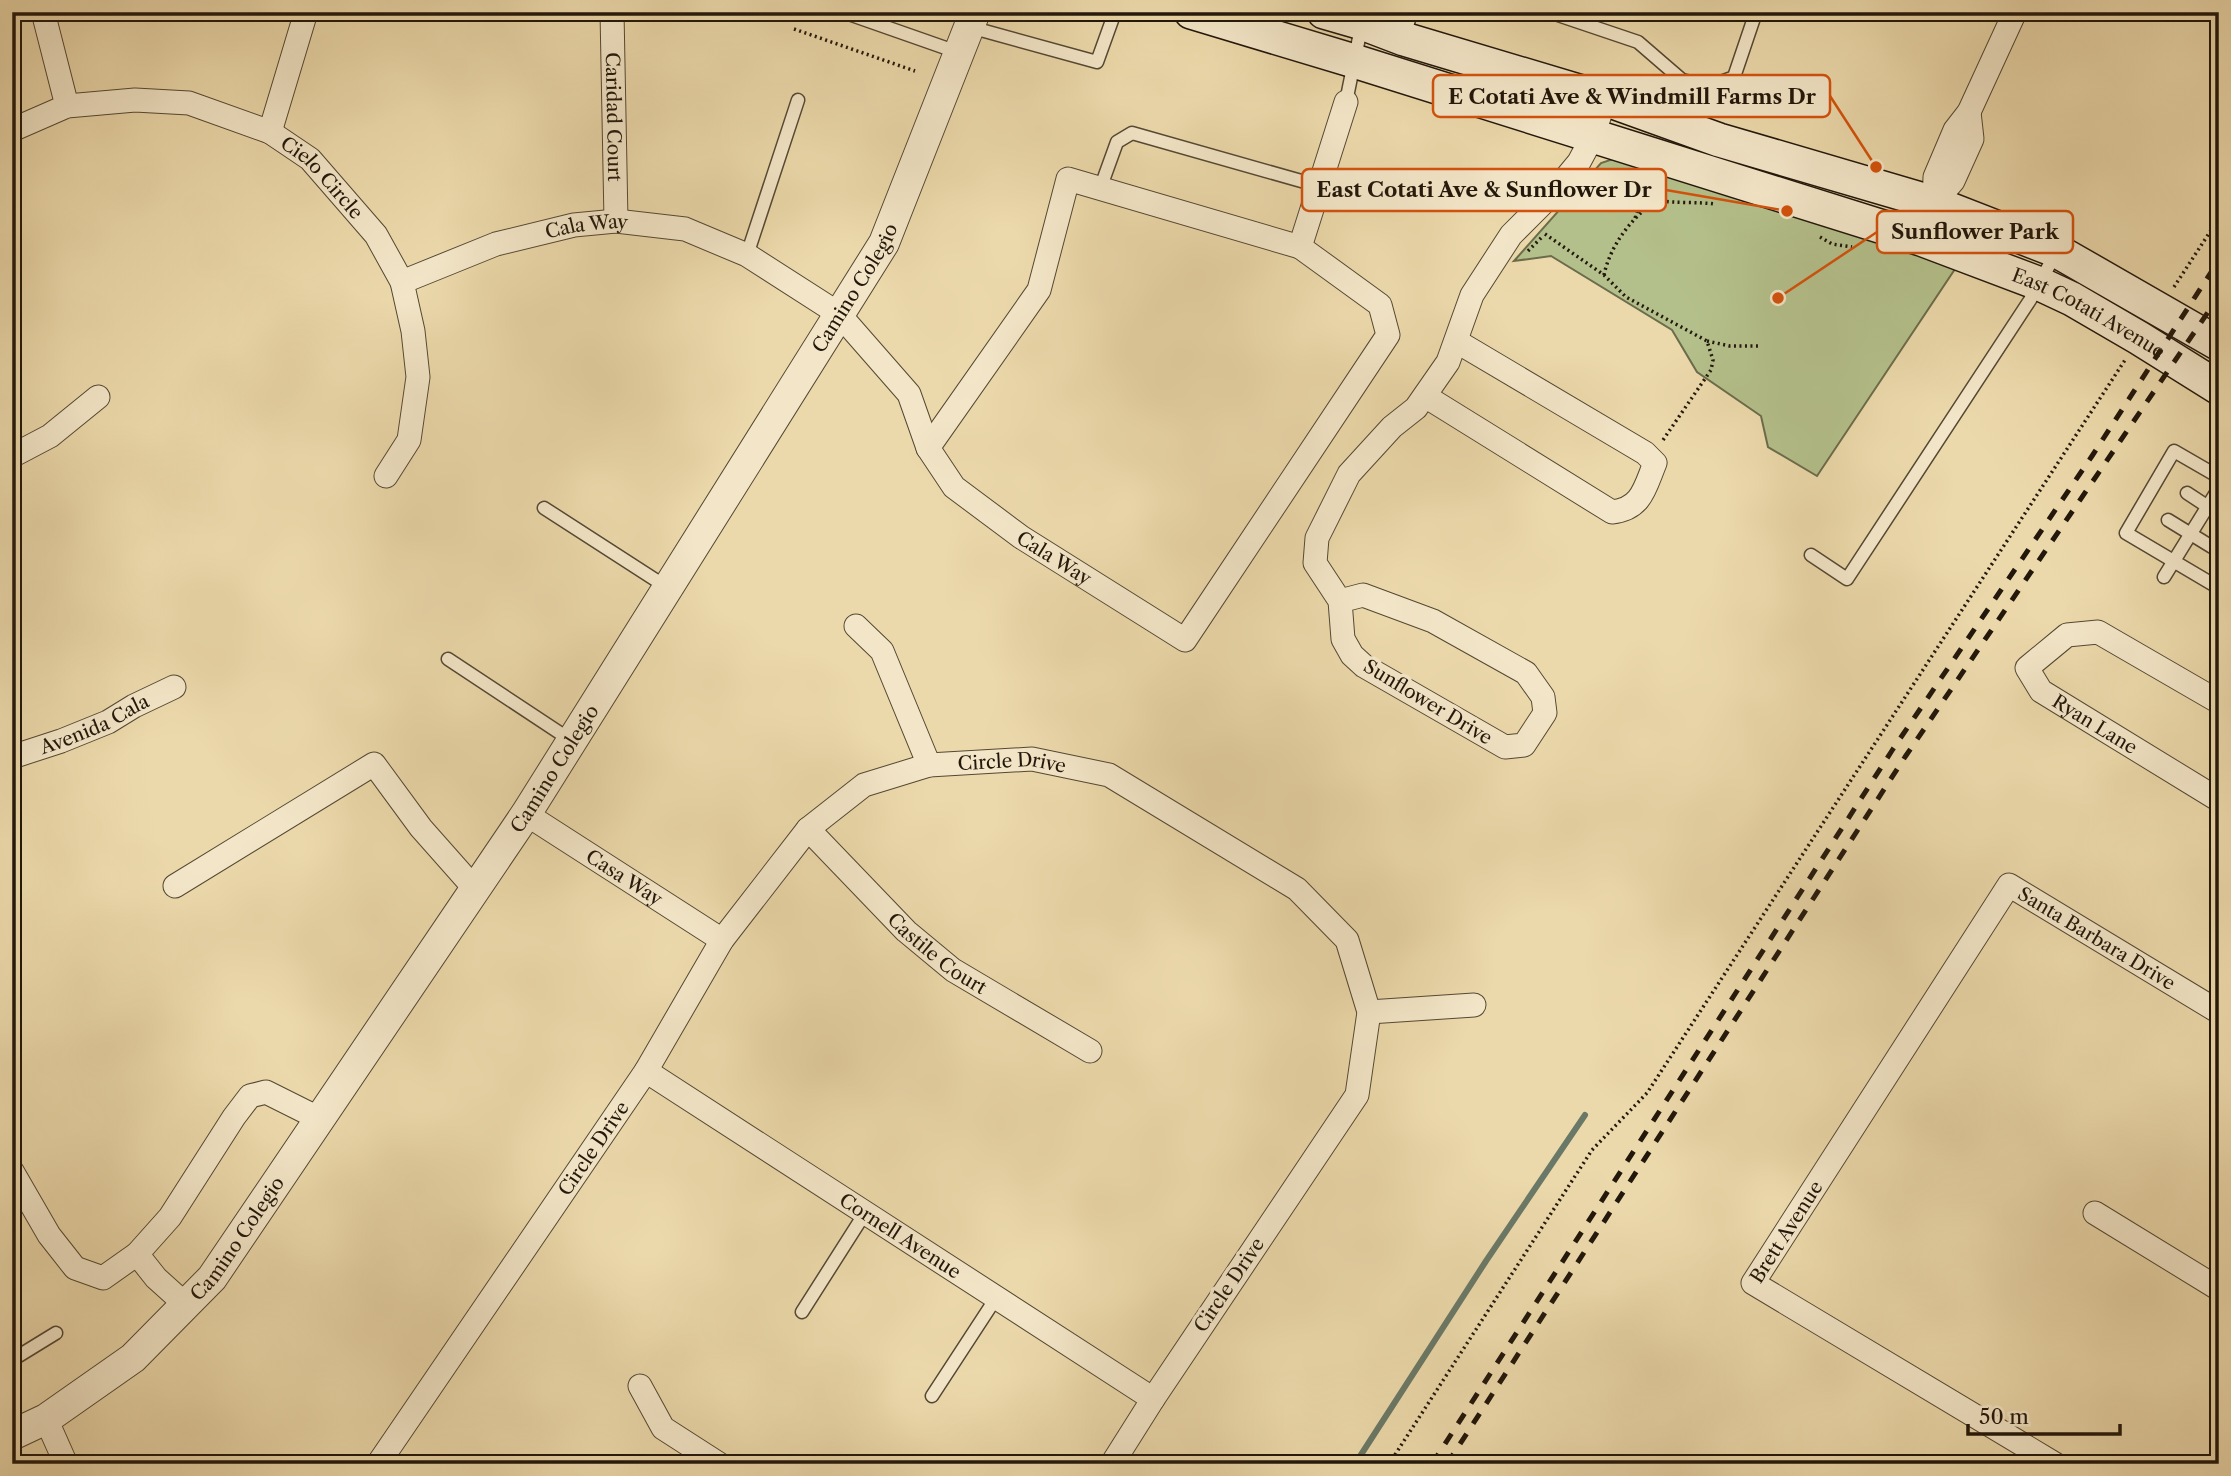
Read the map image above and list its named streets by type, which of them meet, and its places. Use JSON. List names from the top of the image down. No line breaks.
{"streets":{"main road":["East Cotati Avenue"],"street":["Caridad Court","Cielo Circle","Cala Way","Camino Colegio","Sunflower Drive","Avenida Cala","Ryan Lane","Circle Drive","Casa Way","Santa Barbara Drive","Castile Court","Brett Avenue","Cornell Avenue"]},"crossings":[["Caridad Court","Cala Way"],["Cielo Circle","Cala Way"],["Cala Way","Camino Colegio"],["Camino Colegio","Casa Way"],["East Cotati Avenue","Sunflower Drive"],["Circle Drive","Casa Way"],["Circle Drive","Castile Court"],["Circle Drive","Cornell Avenue"],["Santa Barbara Drive","Brett Avenue"]],"places":["E Cotati Ave & Windmill Farms Dr","East Cotati Ave & Sunflower Dr","Sunflower Park"],"scale_bar":"50 m"}
